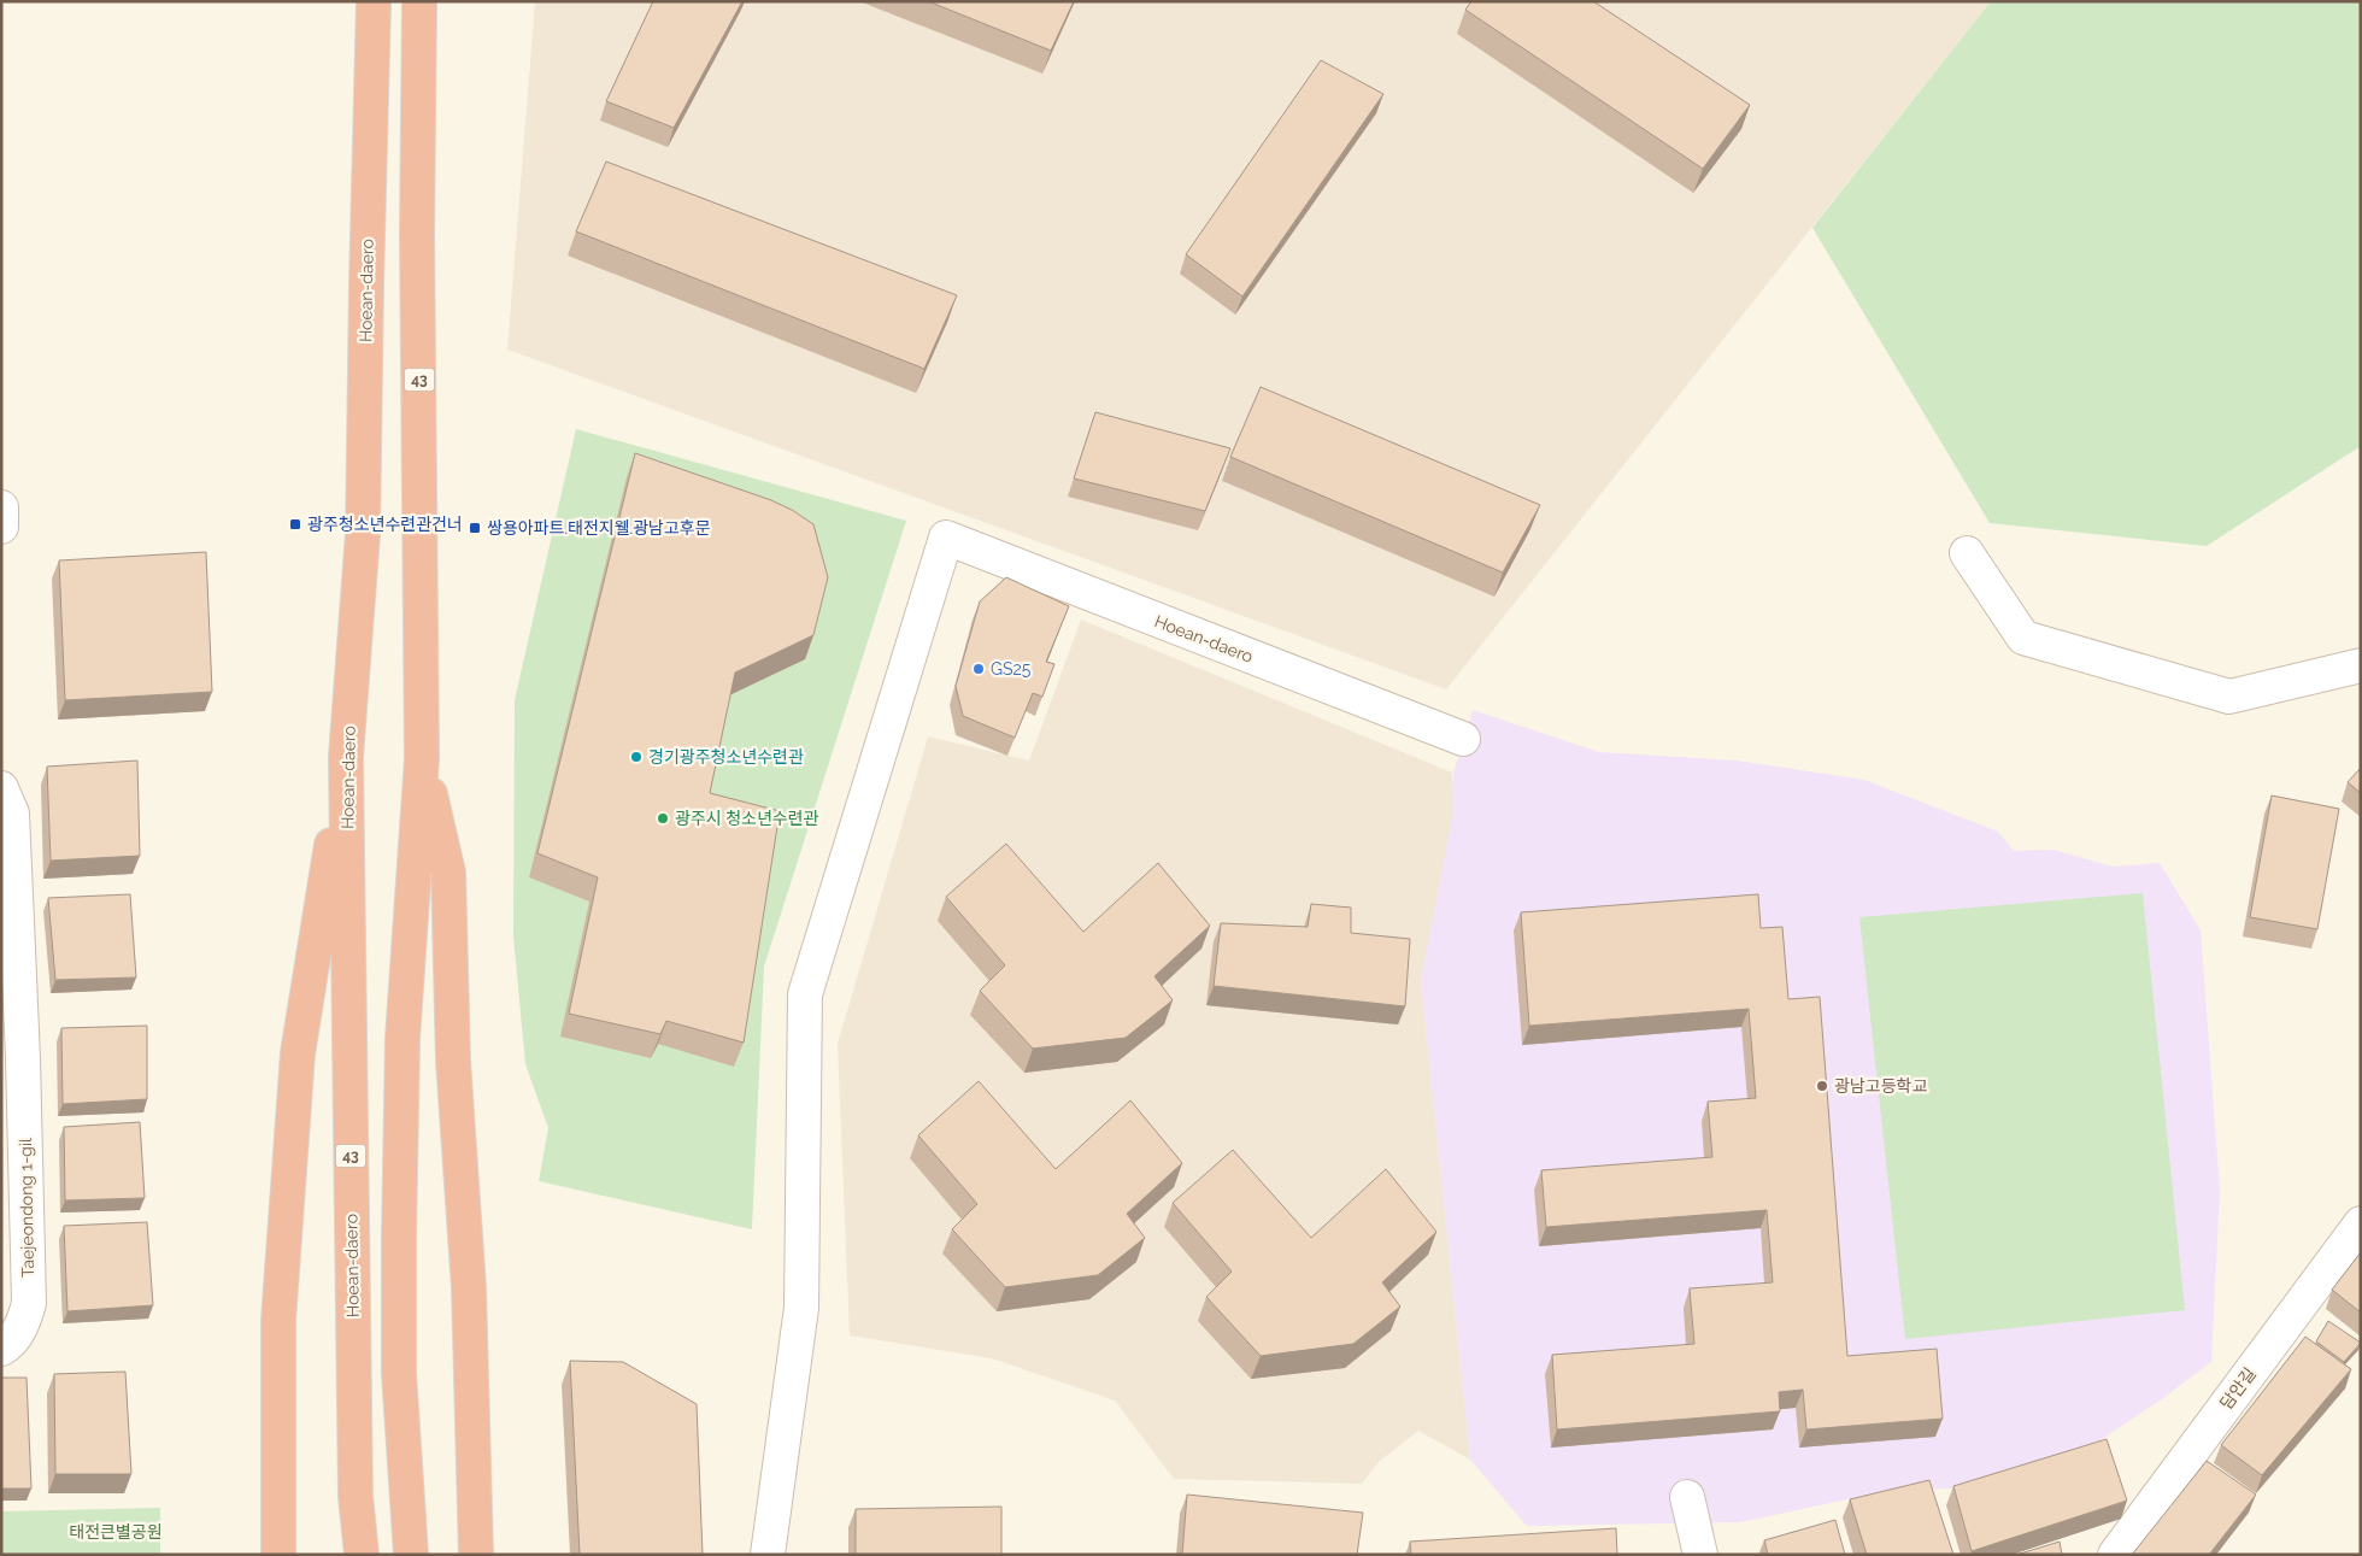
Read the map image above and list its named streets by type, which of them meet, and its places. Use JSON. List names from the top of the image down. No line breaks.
{"streets":{"highway":["Hoean-daero","43"],"street":["Taejeondong 1-gil","담안길"]},"parks":["태전큰별공원"],"places":{"transit":["광주청소년수련관건너","쌍용아파트.태전지웰.광남고후문"],"other":["GS25","경기광주청소년수련관","광주시 청소년수련관","광남고등학교"]}}
